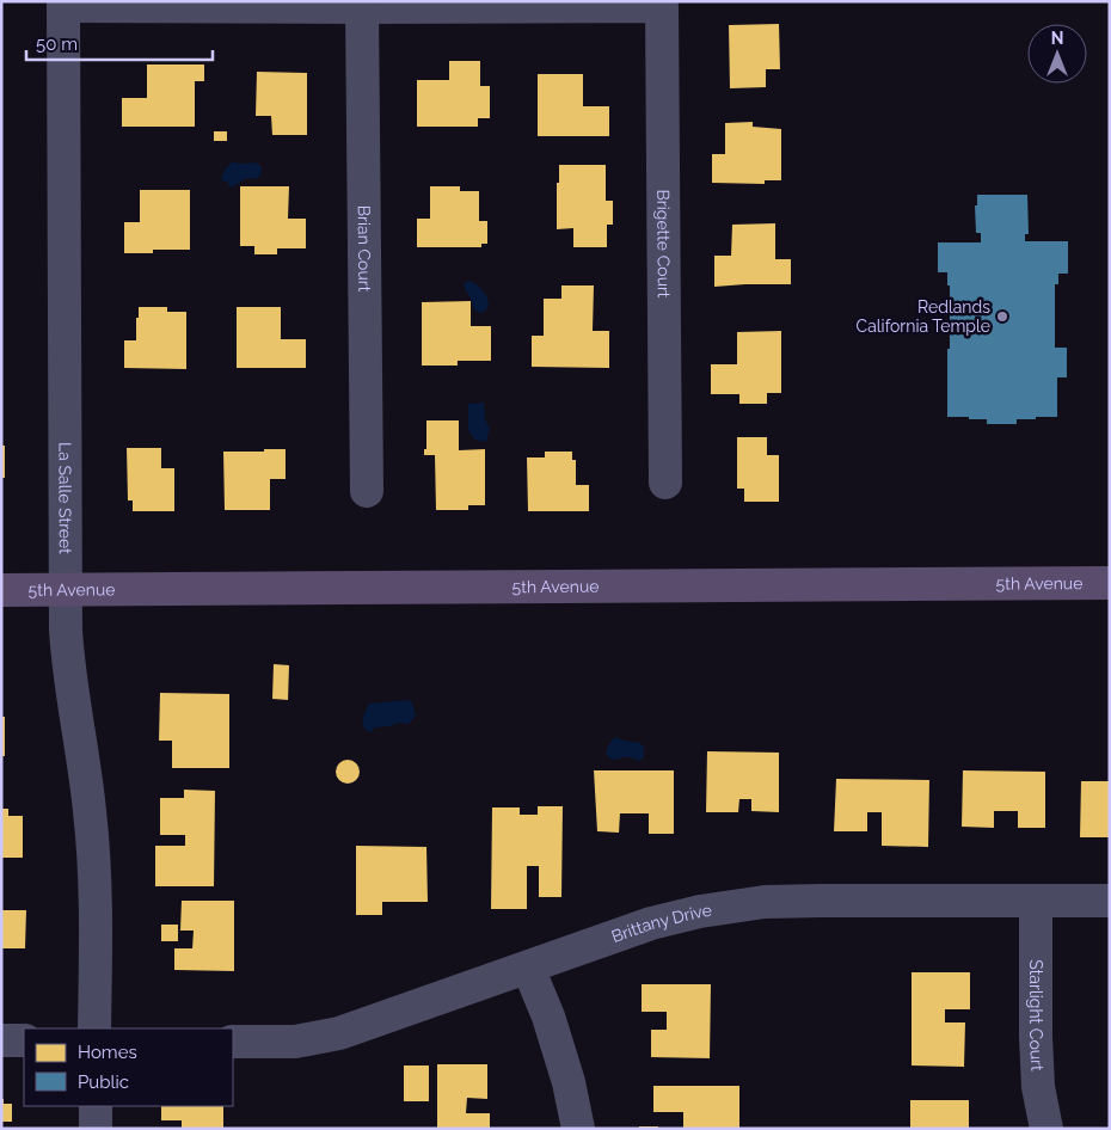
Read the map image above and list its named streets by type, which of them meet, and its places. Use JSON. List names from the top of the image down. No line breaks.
{"streets":{"main road":["5th Avenue"],"street":["Brigette Court","Brian Court","La Salle Street","Brittany Drive","Starlight Court"]},"crossings":[["Brigette Court","Brian Court"],["La Salle Street","5th Avenue"],["Brittany Drive","Starlight Court"]],"places":["Redlands California Temple"],"legend":["Homes","Public"],"scale_bar":"50 m","north":"top"}
